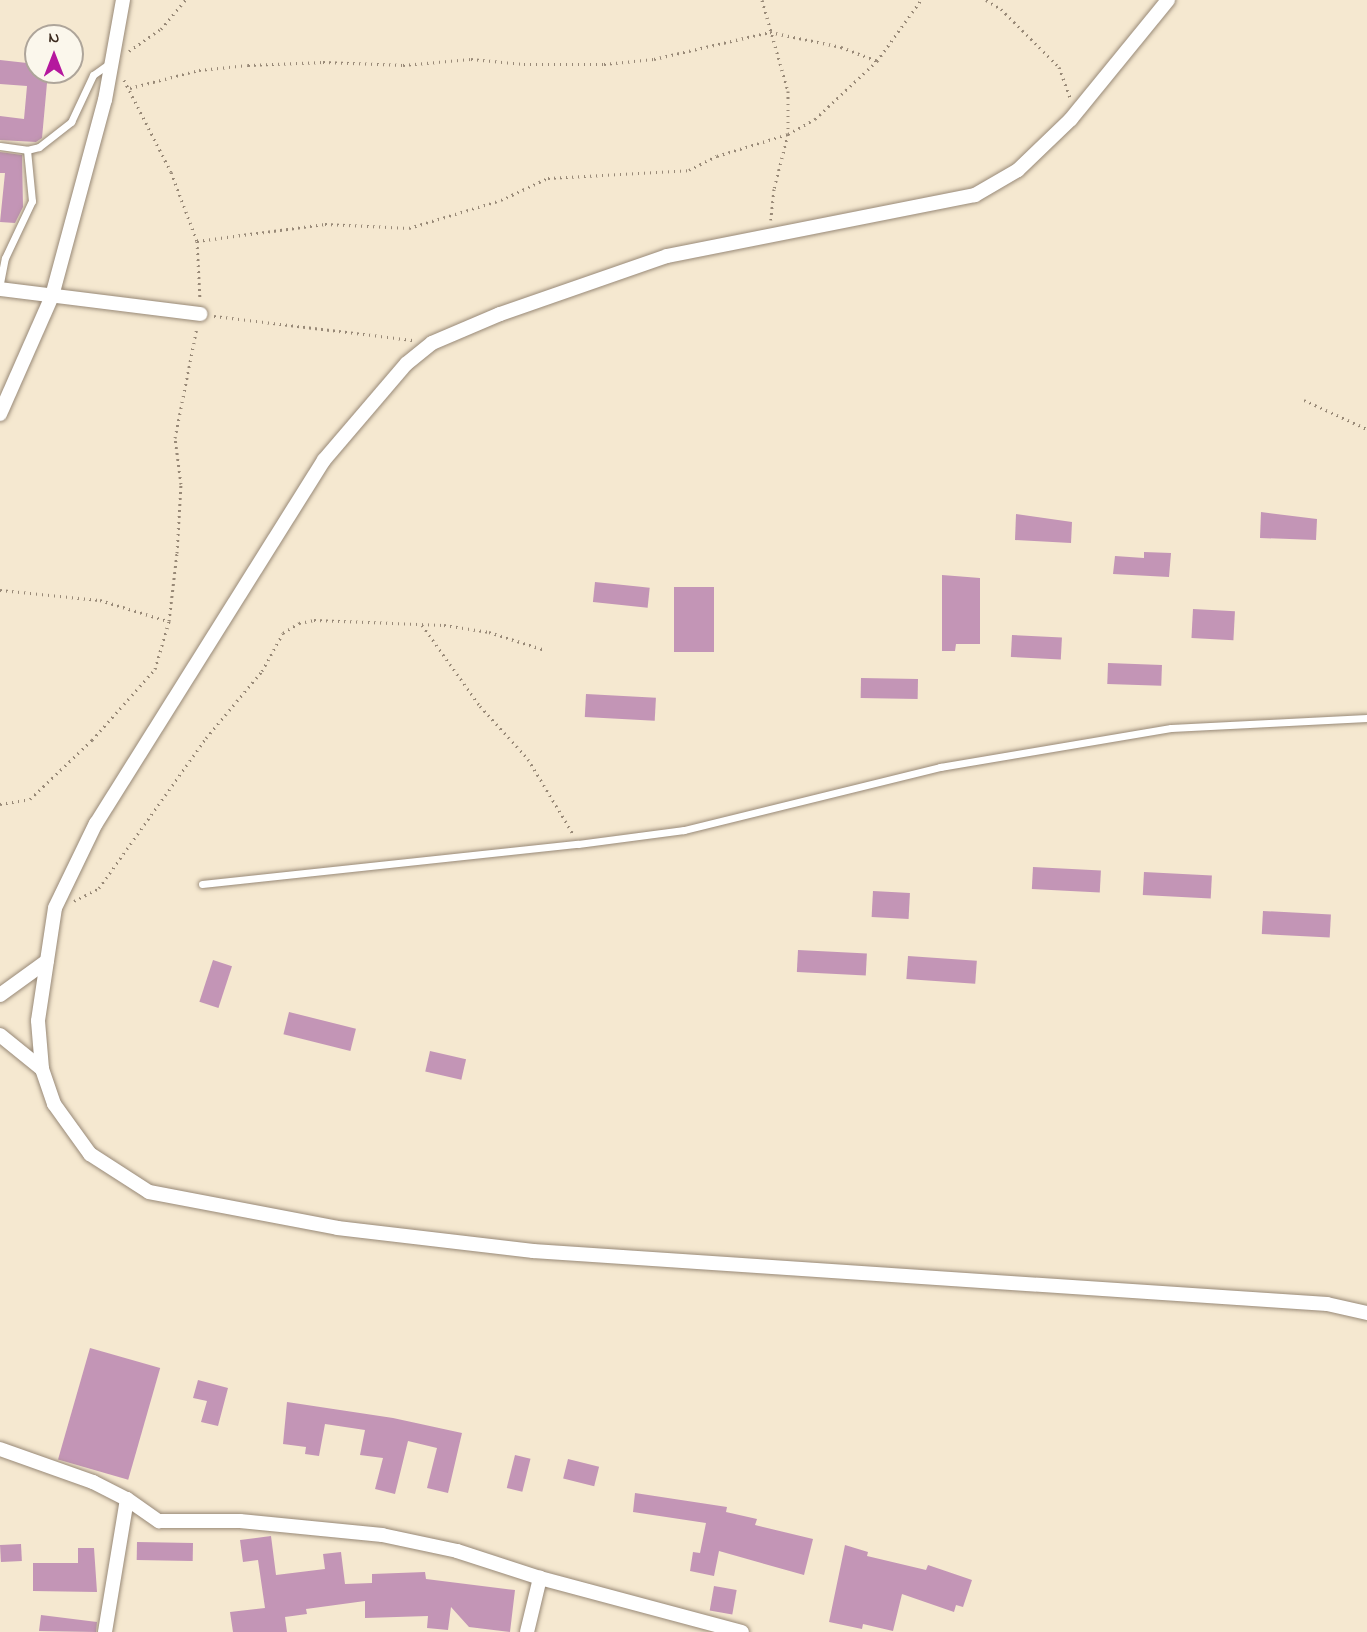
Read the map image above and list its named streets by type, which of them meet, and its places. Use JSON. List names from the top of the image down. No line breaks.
{"north":"top"}
